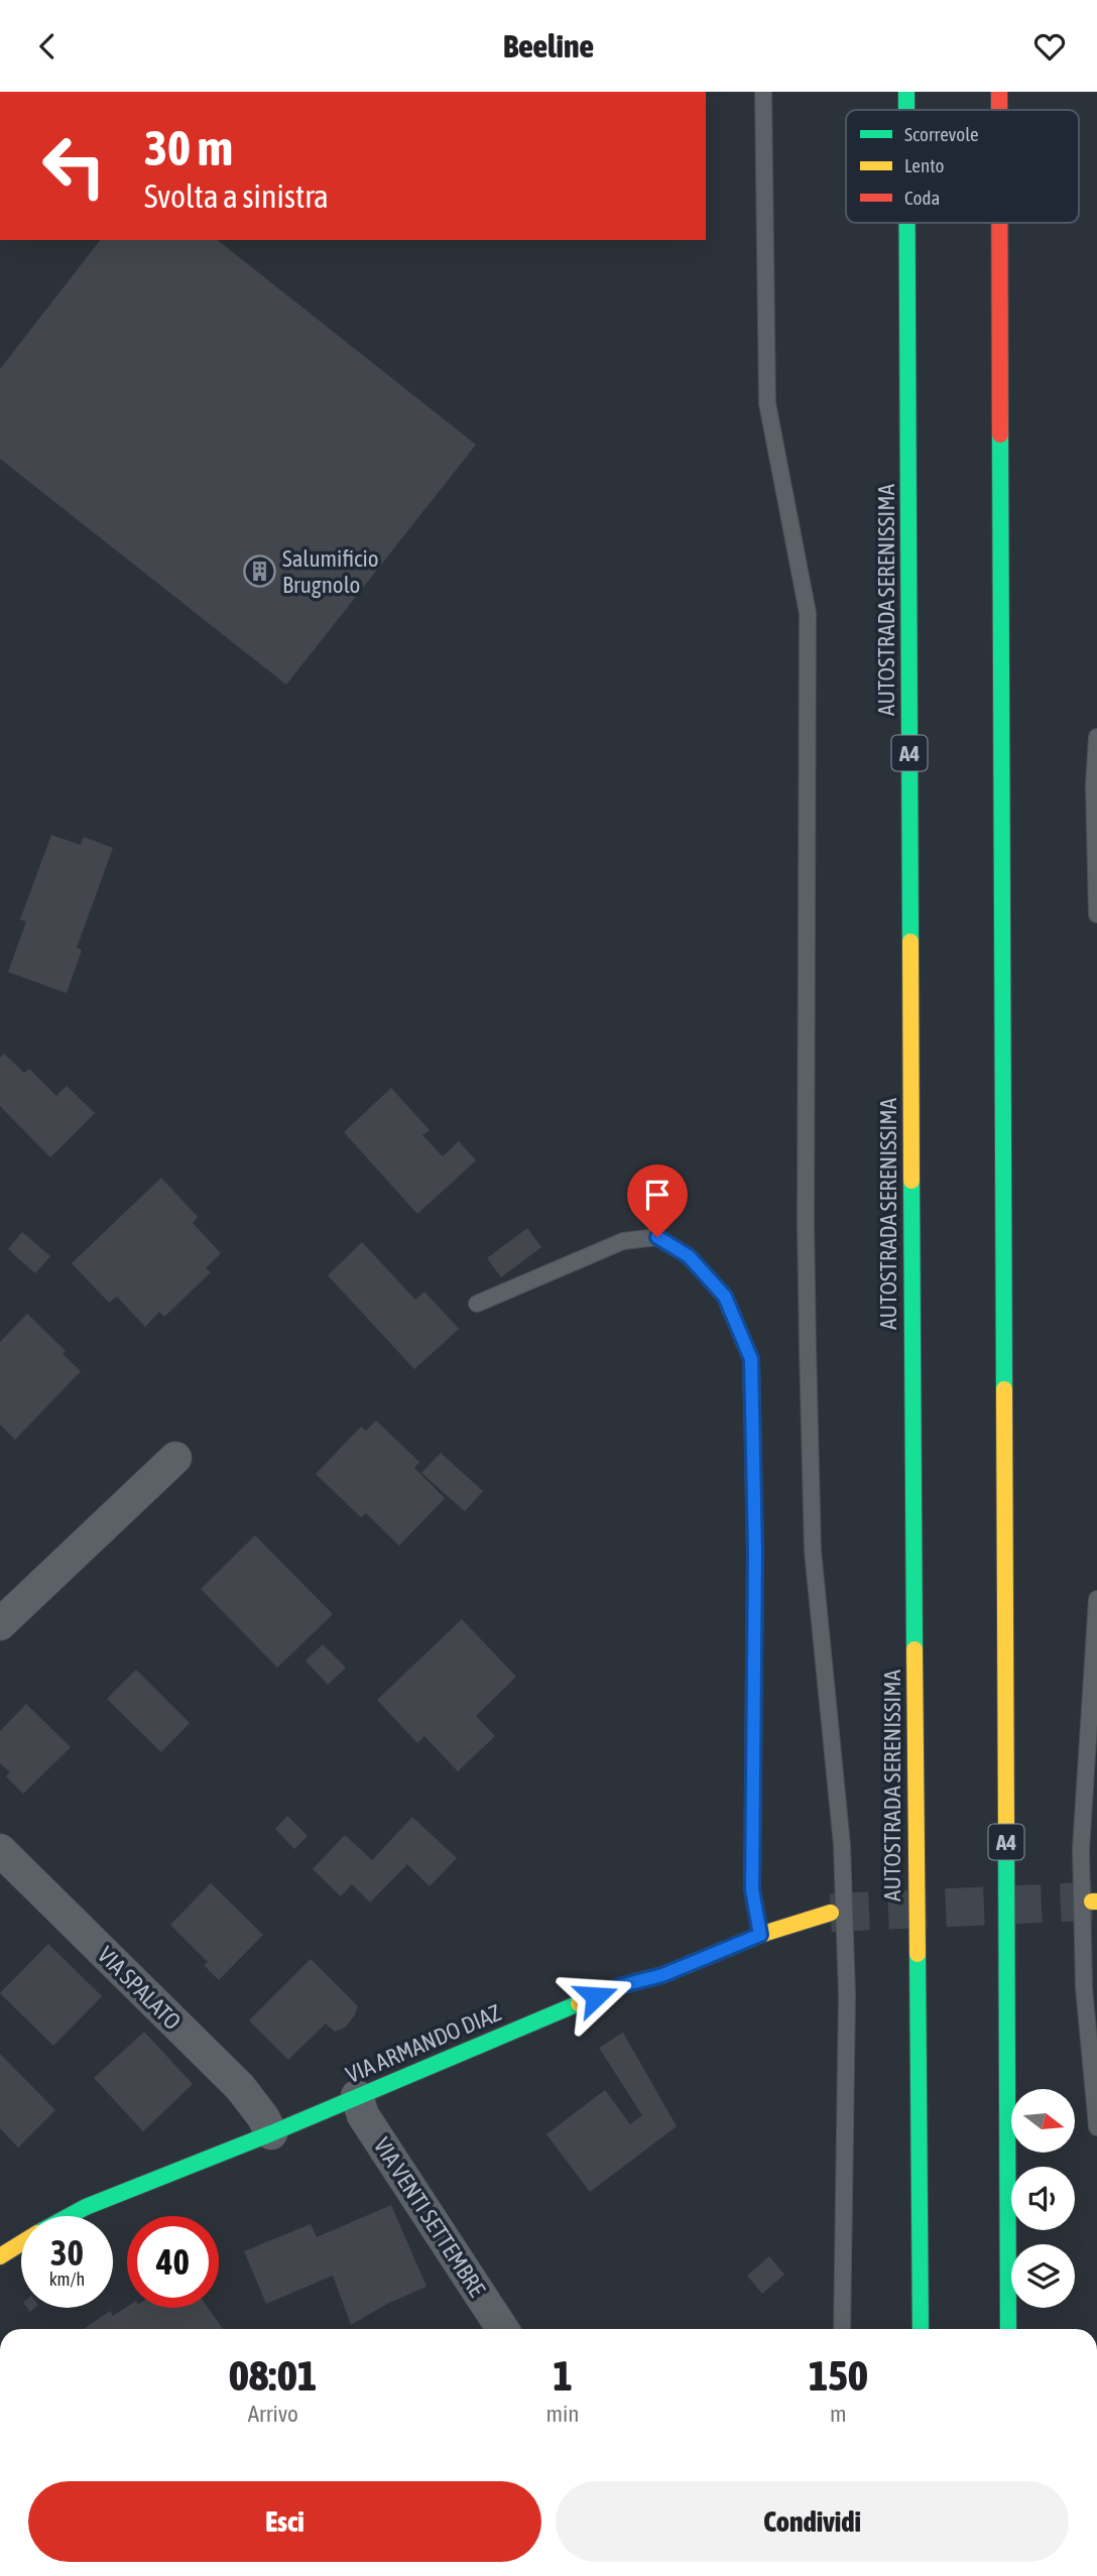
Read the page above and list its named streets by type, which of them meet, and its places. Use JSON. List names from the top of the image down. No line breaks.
{"streets":{"main road":["AUTOSTRADA SERENISSIMA","A4","VIA ARMANDO DIAZ"],"street":["VIA SPALATO","VIA VENTI SETTEMBRE"]},"crossings":[["VIA SPALATO","VIA ARMANDO DIAZ"],["VIA ARMANDO DIAZ","VIA VENTI SETTEMBRE"]],"places":{"building":["Salumificio Brugnolo"]},"legend":["Scorrevole","Lento","Coda"],"north":"right","page":{"header":"Beeline","turn":["30 m","Svolta a sinistra"],"speed":"30 km/h","limit":"40","eta":["08:01","Arrivo","1","min","150","m"],"buttons":["Esci","Condividi"]}}
